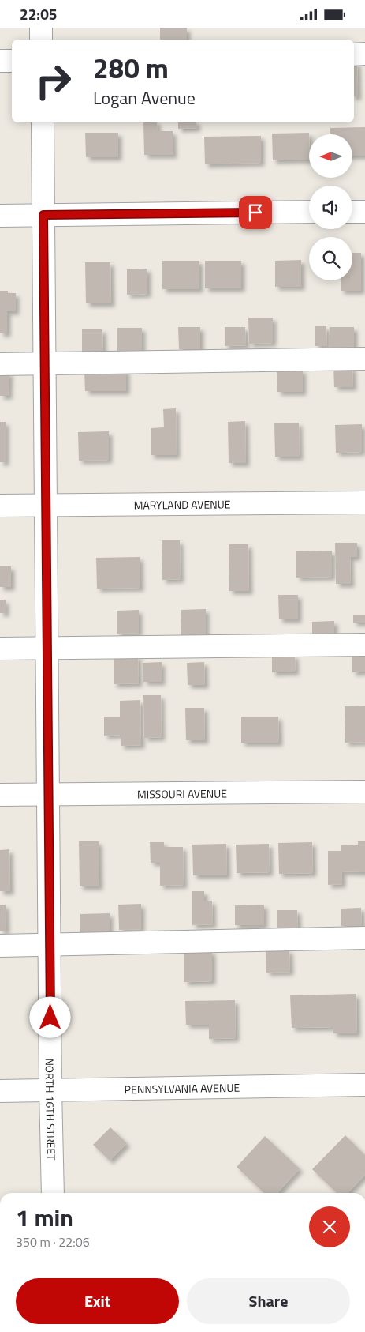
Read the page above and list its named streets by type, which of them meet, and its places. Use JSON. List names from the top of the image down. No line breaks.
{"streets":{"street":["MARYLAND AVENUE","MISSOURI AVENUE","PENNSYLVANIA AVENUE","NORTH 16TH STREET"]},"crossings":[["MARYLAND AVENUE","NORTH 16TH STREET"],["MISSOURI AVENUE","NORTH 16TH STREET"],["PENNSYLVANIA AVENUE","NORTH 16TH STREET"]],"north":"left","page":{"status":"22:05","turn":["280 m","Logan Avenue"],"heading":["1 min","350 m · 22:06"],"buttons":["Exit","Share"]}}
